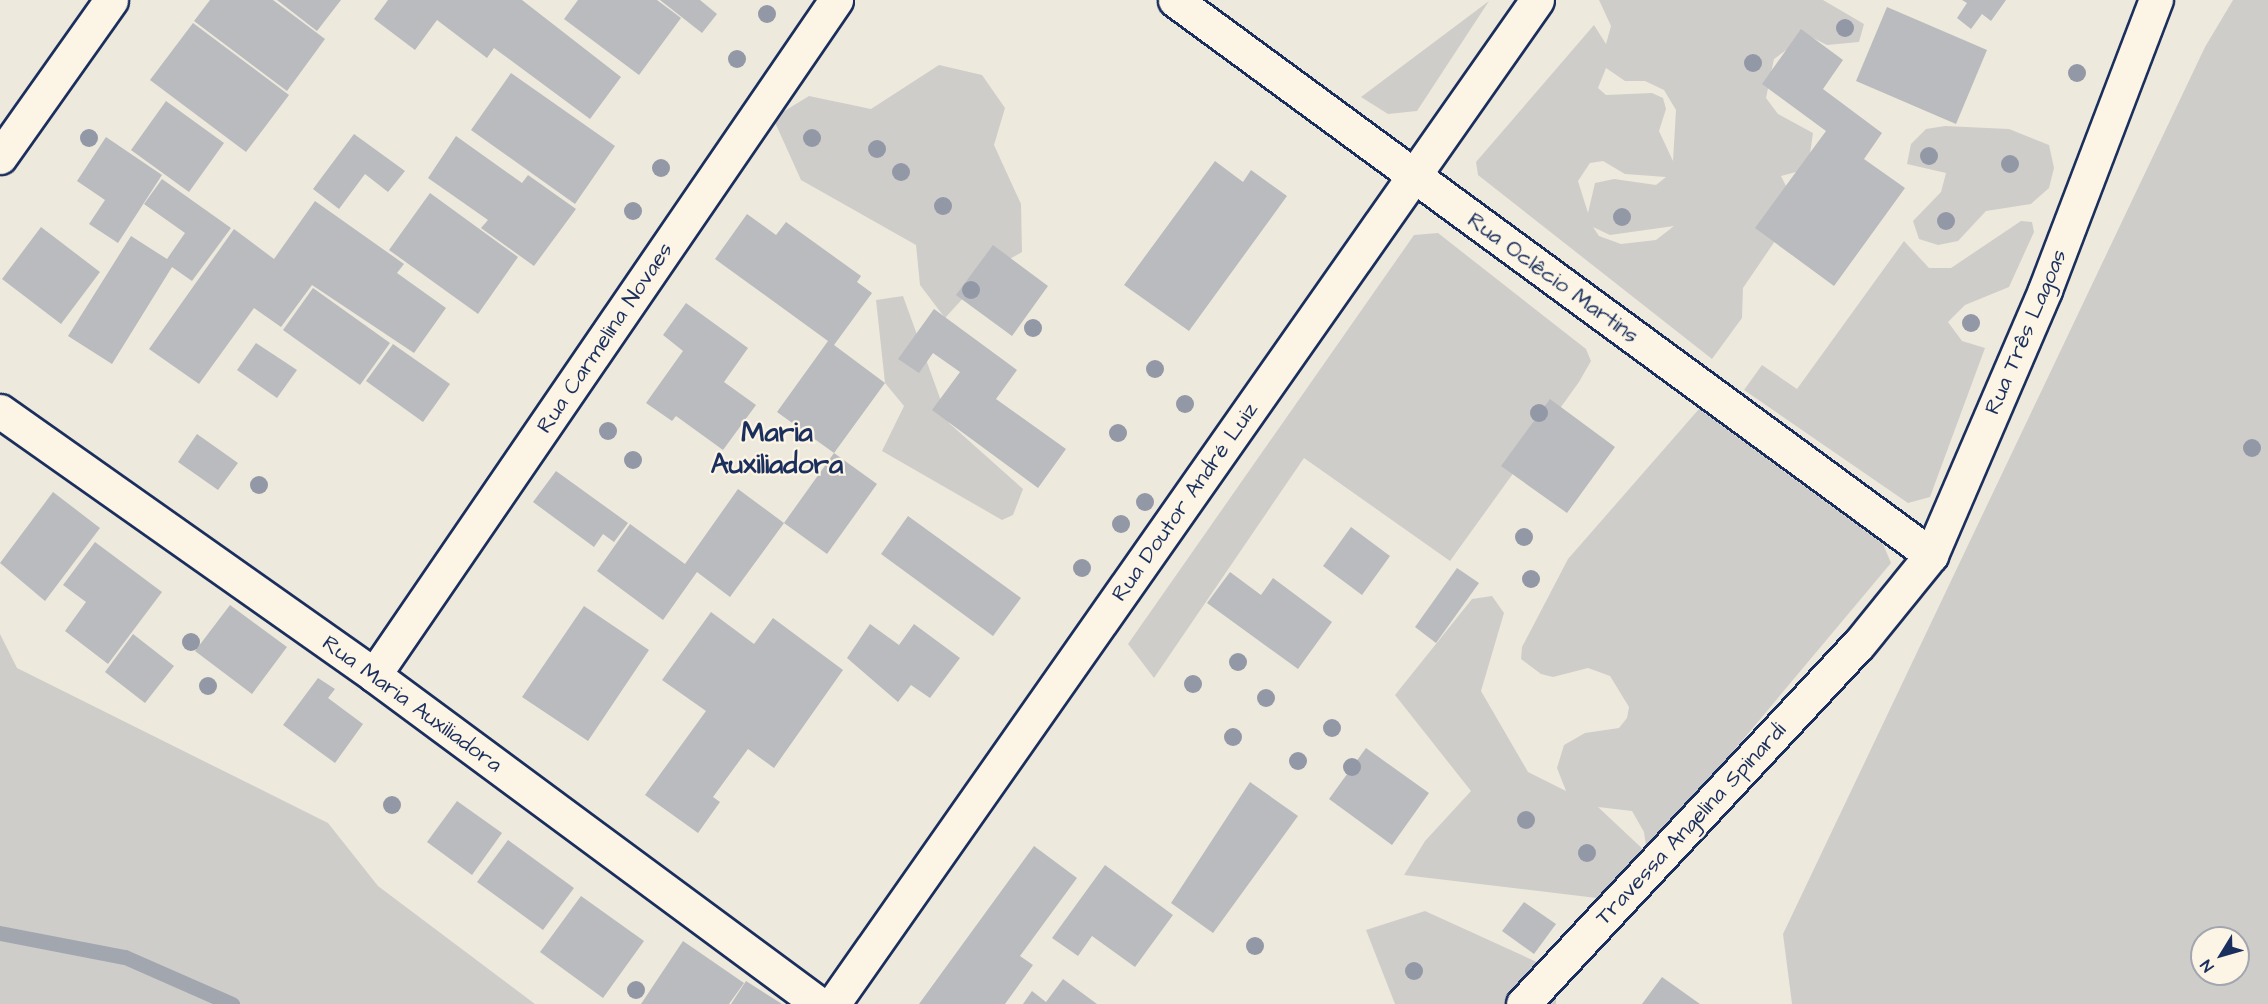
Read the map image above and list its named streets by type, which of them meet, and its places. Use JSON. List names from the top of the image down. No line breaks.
{"streets":{"street":["Rua Oclêcio Martins","Rua Três Lagoas","Rua Carmelina Novaes","Rua Doutor André Luiz","Rua Maria Auxiliadora","Travessa Angelina Spinardi"]},"crossings":[["Rua Oclêcio Martins","Rua Três Lagoas"],["Rua Oclêcio Martins","Rua Doutor André Luiz"],["Rua Três Lagoas","Travessa Angelina Spinardi"],["Rua Carmelina Novaes","Rua Maria Auxiliadora"]],"districts":["Maria Auxiliadora"],"north":"bottom left"}
